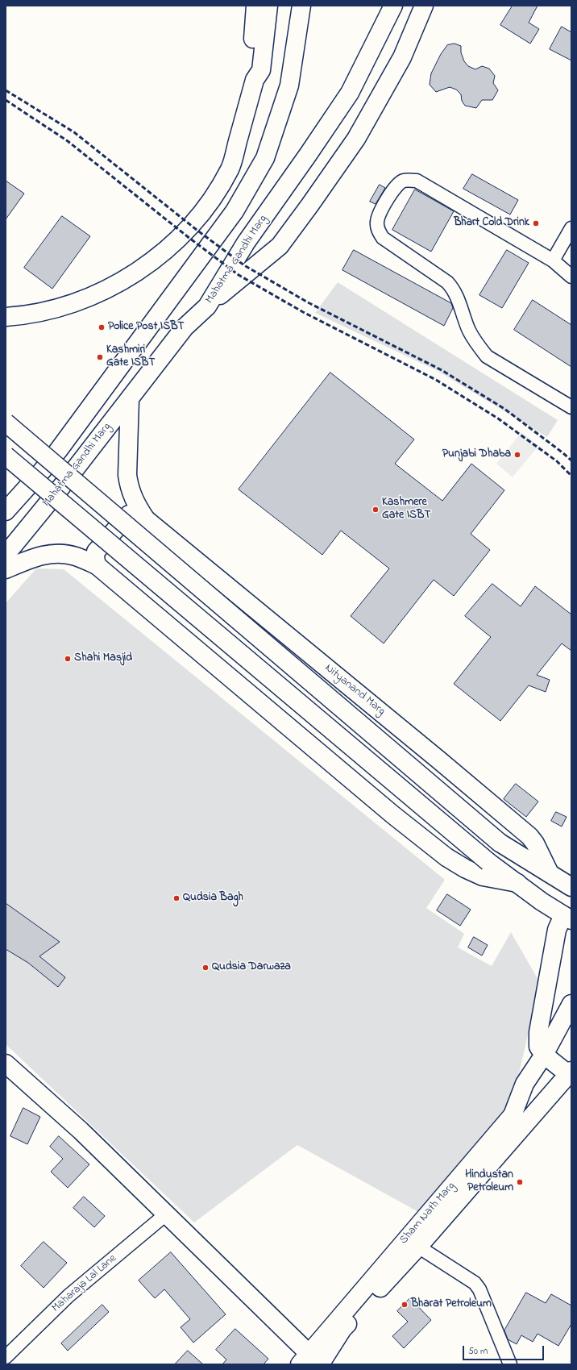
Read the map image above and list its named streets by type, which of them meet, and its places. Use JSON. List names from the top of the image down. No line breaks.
{"streets":{"main road":["Mahatma Gandhi Marg","Nityanand Marg","Sham Nath Marg"],"street":["Maharaja Lal Lane"]},"places":["Bhart Cold Drink","Police Post ISBT","Kashmiri Gate ISBT","Punjabi Dhaba","Kashmere Gate ISBT","Shahi Masjid","Qudsia Bagh","Qudsia Darwaza","Hindustan Petroleum","Bharat Petroleum"],"scale_bar":"50 m"}
